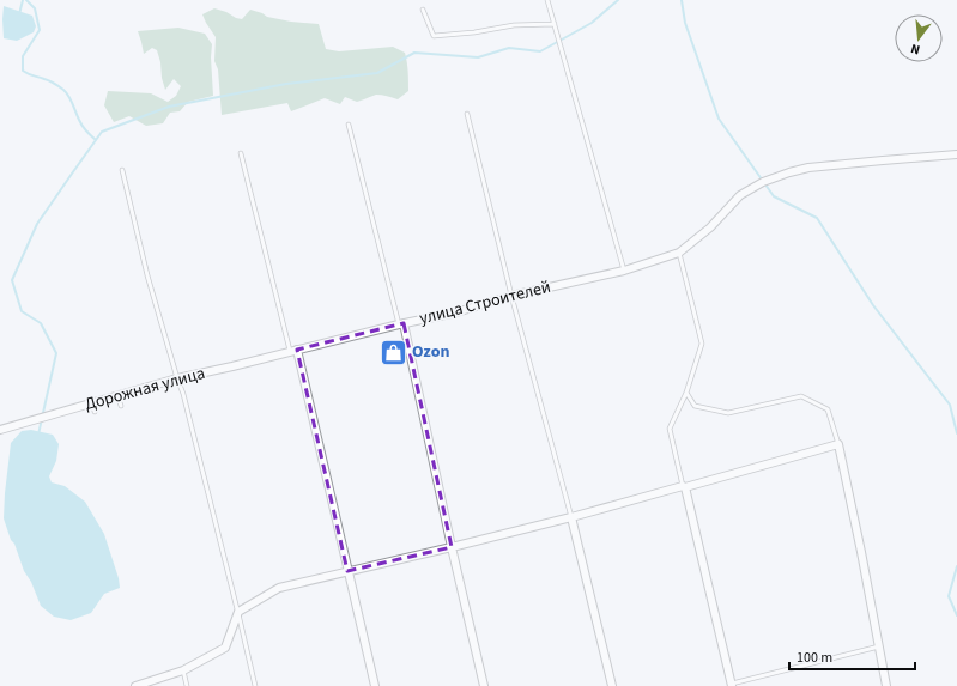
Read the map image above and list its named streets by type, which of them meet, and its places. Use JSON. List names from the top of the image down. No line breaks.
{"streets":{"street":["улица Строителей","Дорожная улица"]},"crossings":[["улица Строителей","Дорожная улица"]],"places":{"shop":["Ozon"]},"scale_bar":"100 m","north":"bottom"}
